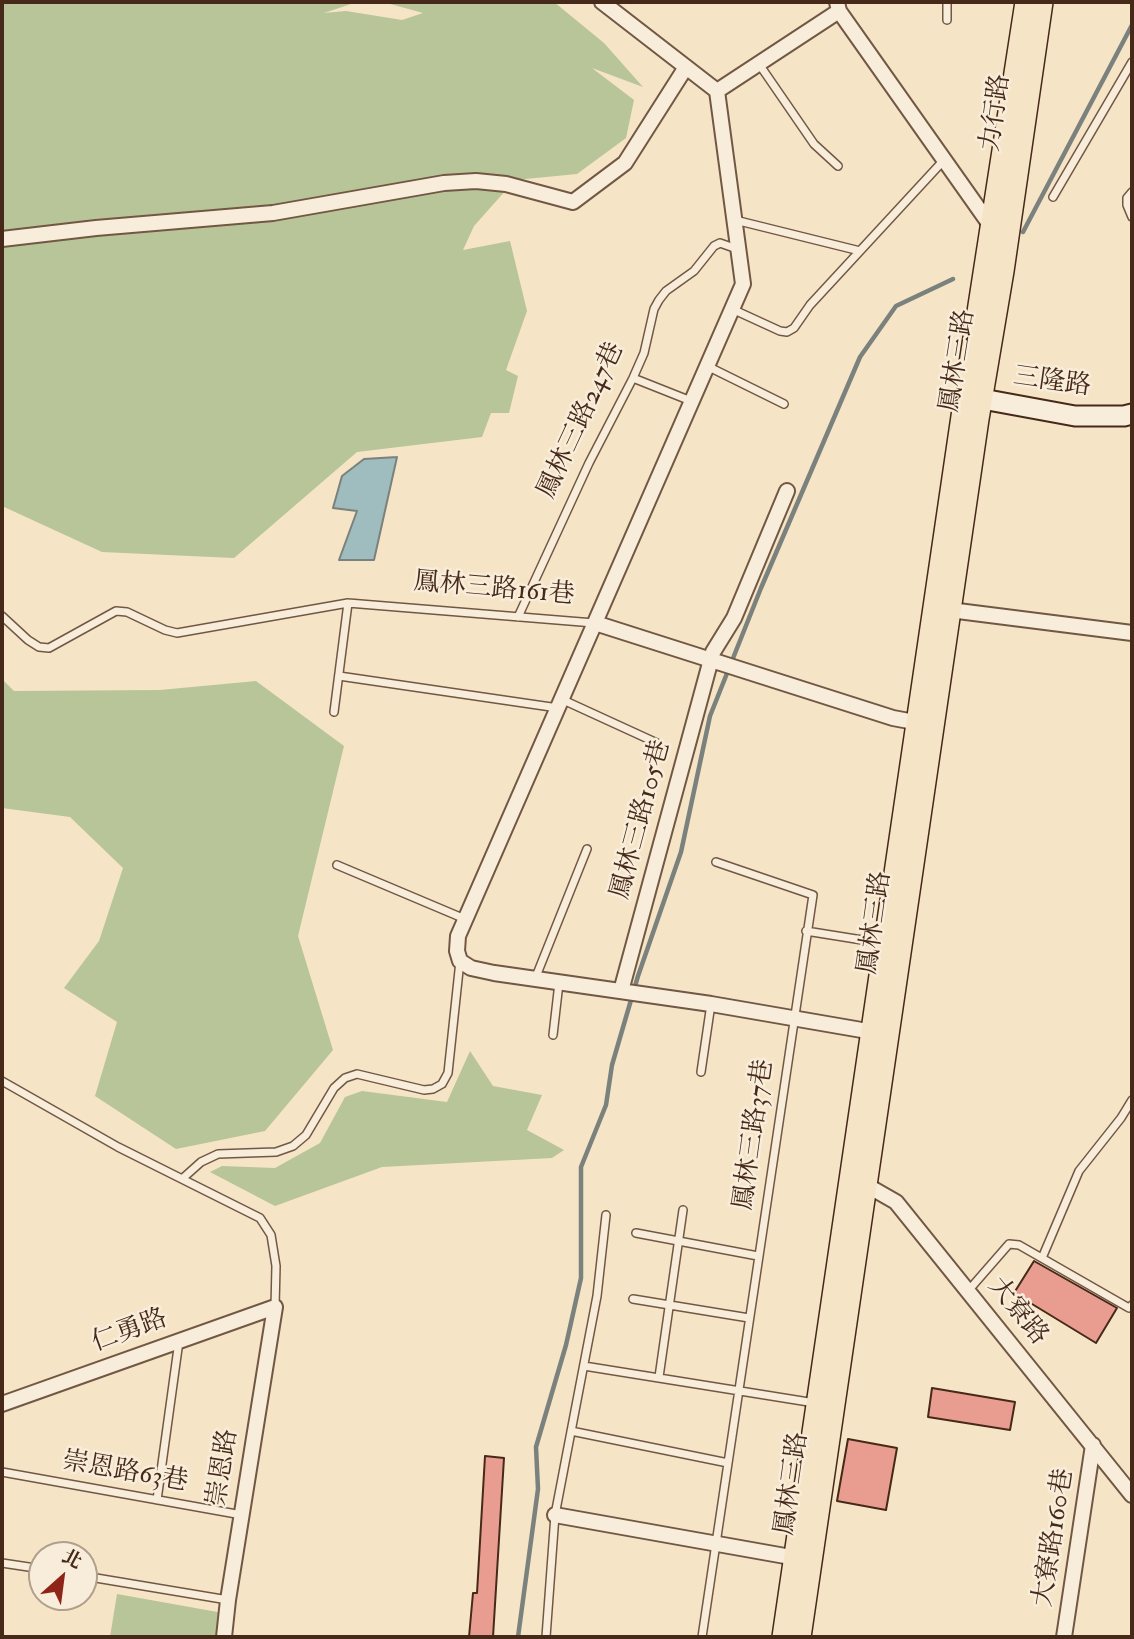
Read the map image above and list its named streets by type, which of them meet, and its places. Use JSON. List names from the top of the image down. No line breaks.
{"streets":{"main road":["力行路","鳳林三路"],"street":["三隆路","鳳林三路161巷","鳳林三路105巷","大寮路","仁勇路","崇恩路","大寮路160巷"],"lane":["鳳林三路247巷","鳳林三路37巷","崇恩路63巷"]},"crossings":[["力行路","鳳林三路"],["鳳林三路","三隆路"],["鳳林三路","大寮路"],["鳳林三路247巷","鳳林三路161巷"],["大寮路","大寮路160巷"],["仁勇路","崇恩路"],["崇恩路","崇恩路63巷"]],"north":"top right"}
